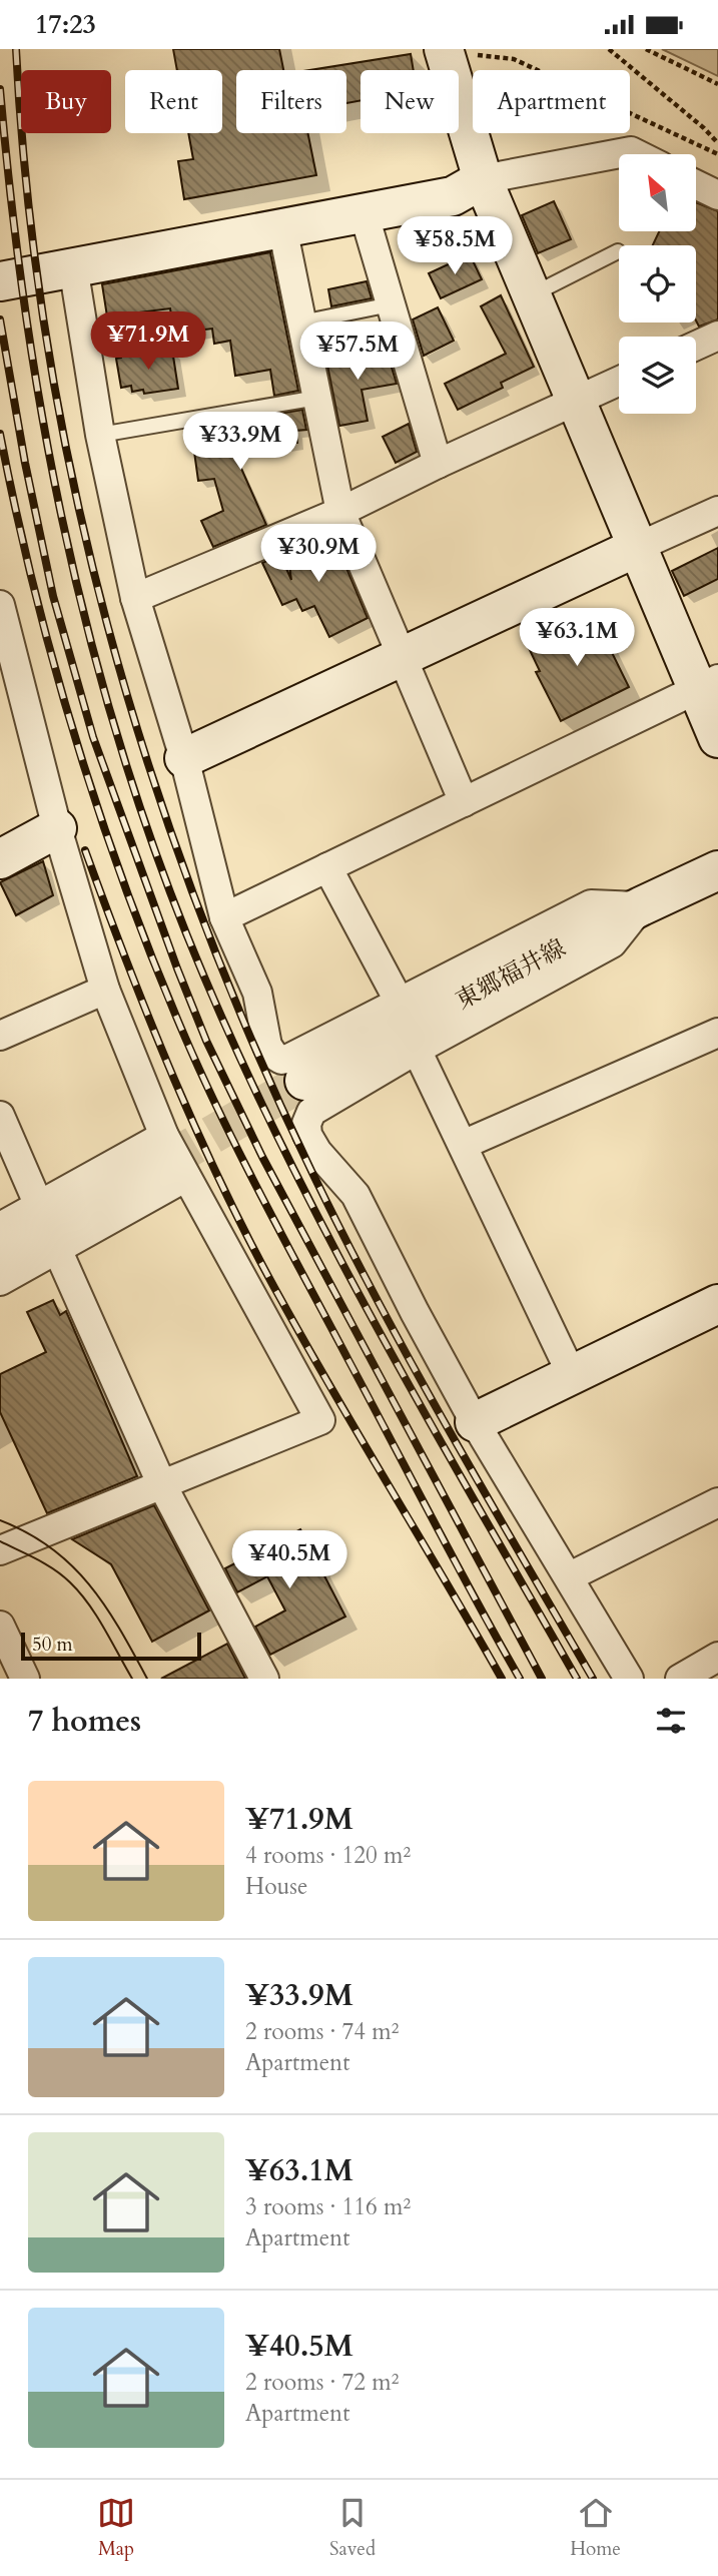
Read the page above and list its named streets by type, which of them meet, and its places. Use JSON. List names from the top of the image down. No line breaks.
{"streets":{"street":["東郷福井線"]},"scale_bar":"50 m","north":"top left","page":{"status":"17:23","chip":["Buy","Rent","Filters","New","Apartment"],"price":["¥58.5M","¥71.9M","¥57.5M","¥33.9M","¥30.9M","¥63.1M","¥40.5M"],"scale":"50 m","heading":"7 homes","list":[{"name":"¥71.9M","note":"4 rooms · 120 m² · House"},{"name":"¥33.9M","note":"2 rooms · 74 m² · Apartment"},{"name":"¥63.1M","note":"3 rooms · 116 m² · Apartment"},{"name":"¥40.5M","note":"2 rooms · 72 m² · Apartment"}],"tabs":["Map","Saved","Home"]}}
